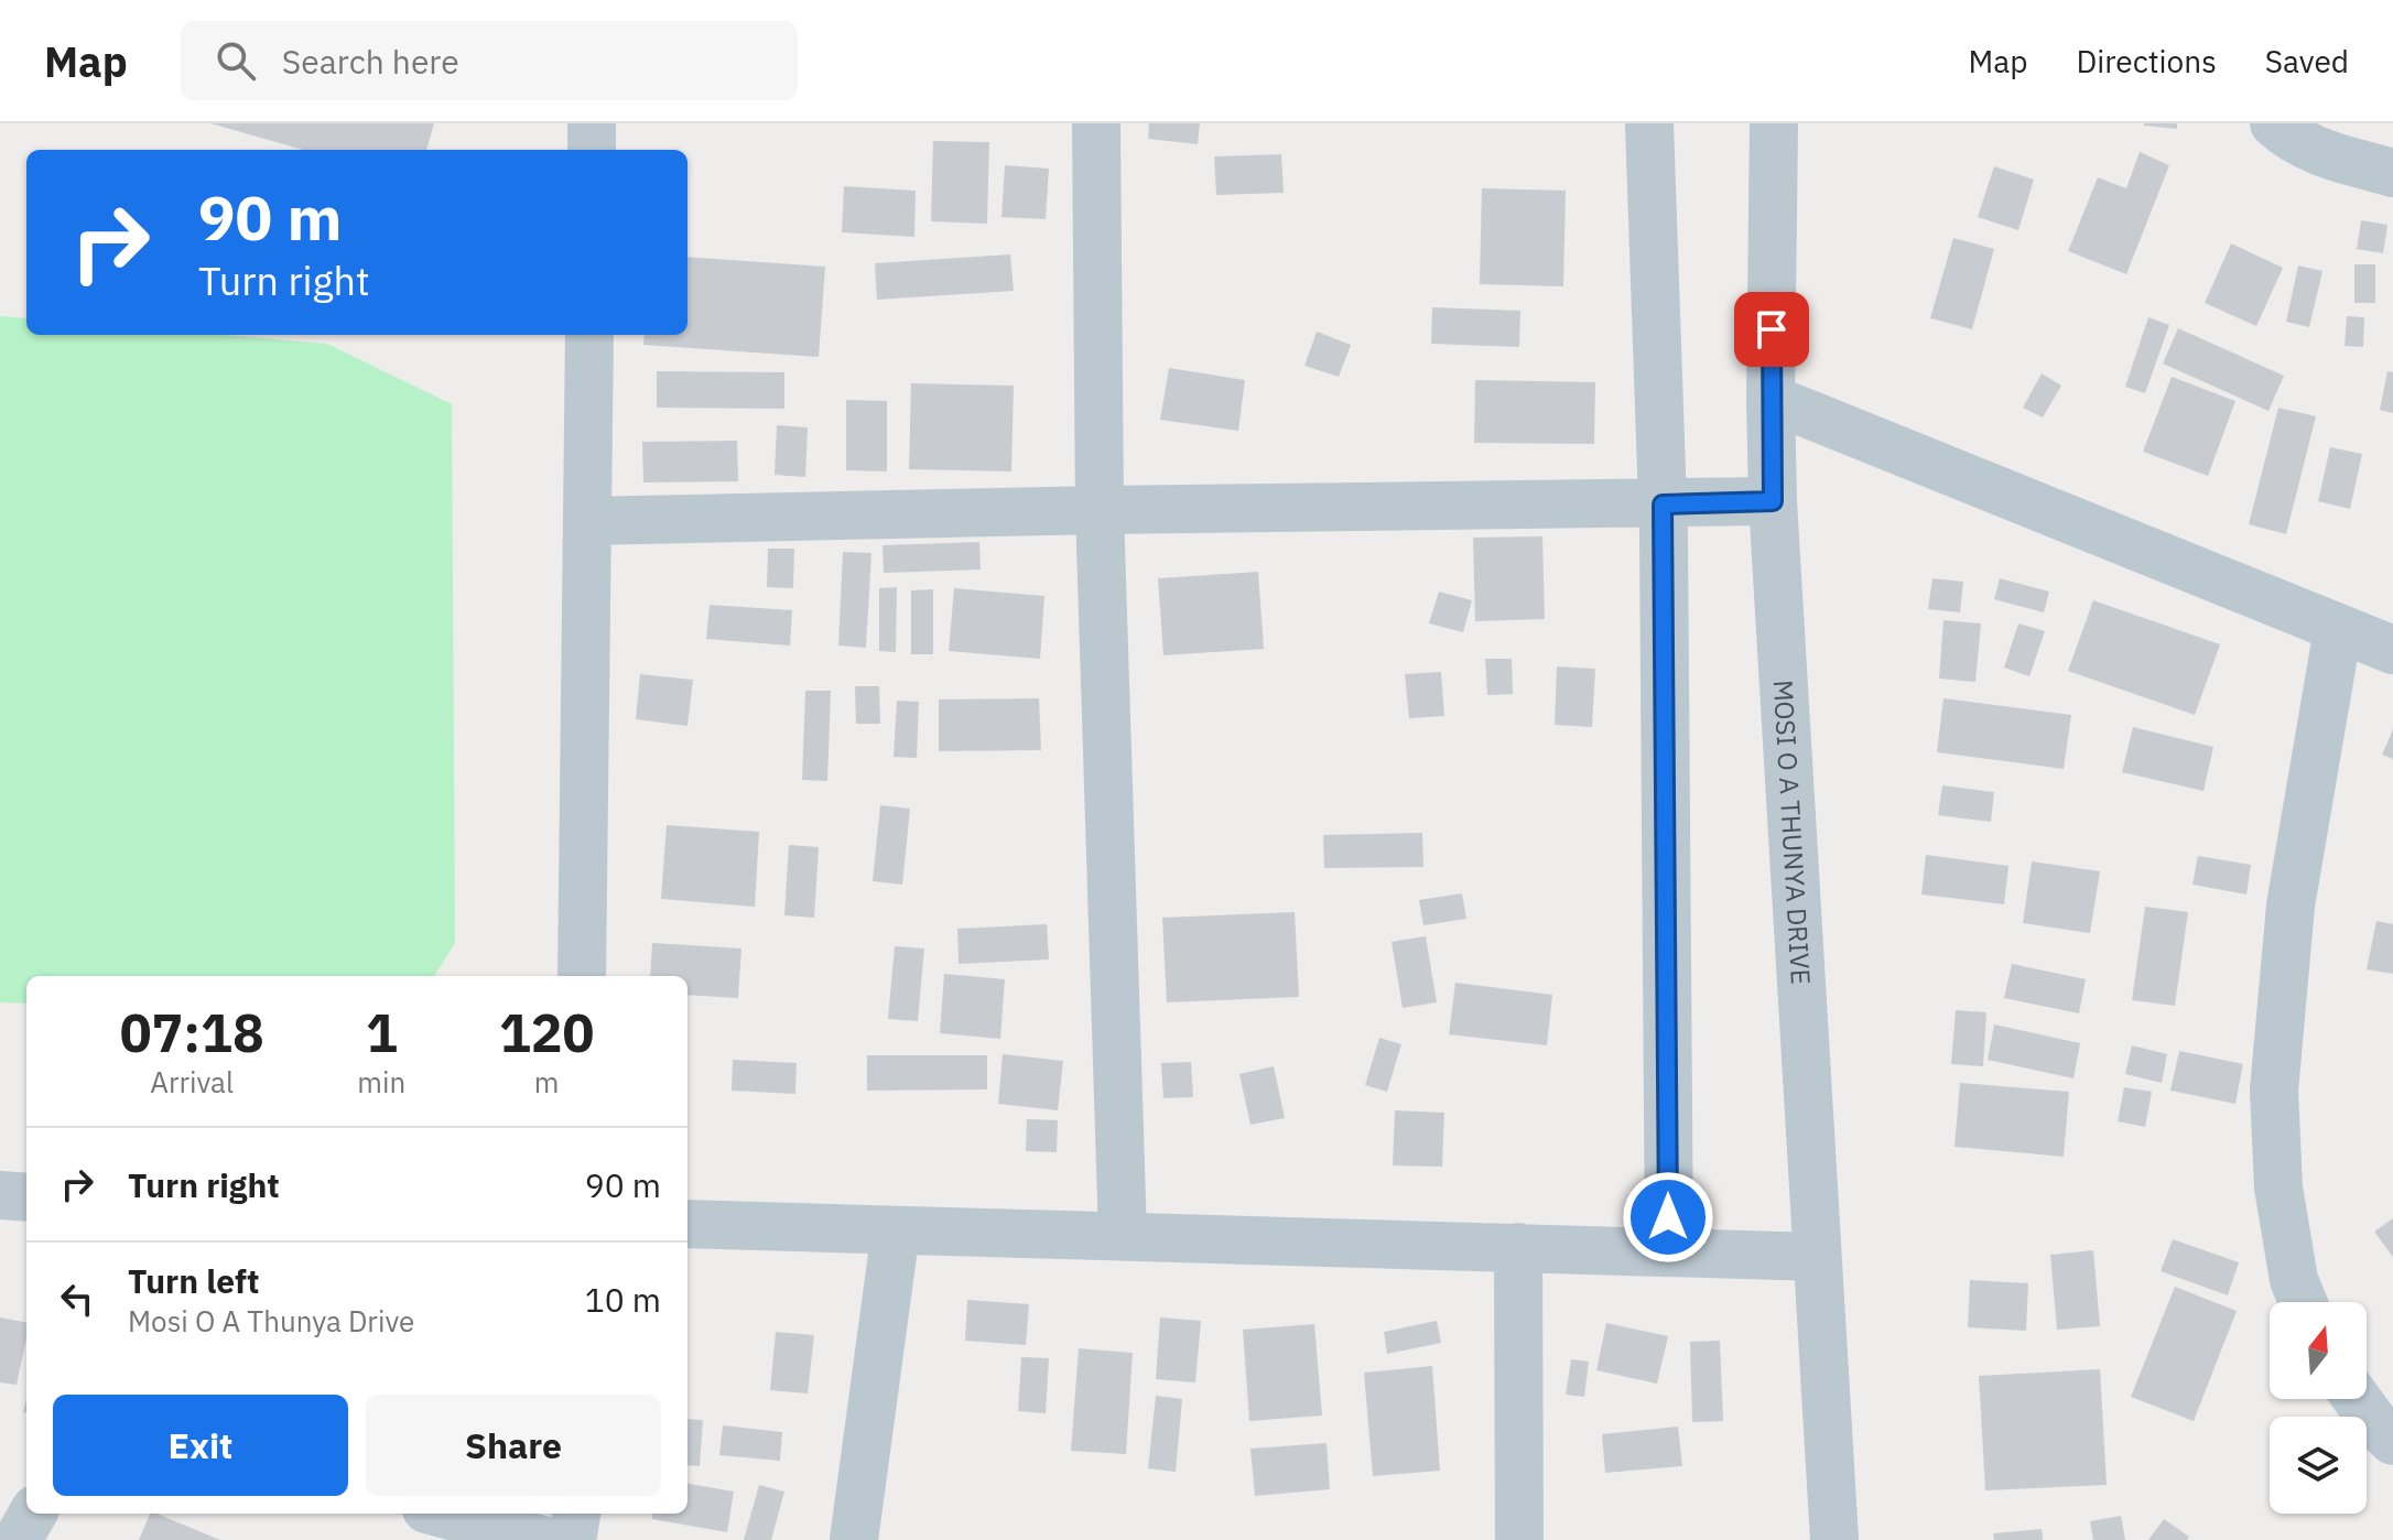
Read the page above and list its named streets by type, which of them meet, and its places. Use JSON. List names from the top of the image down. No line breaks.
{"streets":{"street":["MOSI O A THUNYA DRIVE"]},"north":"top","page":{"header":"Map","search":"Search here","nav":["Map","Directions","Saved"],"turn":["90 m","Turn right"],"eta":["07:18","Arrival","1","min","120","m"],"list":[{"name":"Turn right","value":"90 m"},{"name":"Turn left","note":"Mosi O A Thunya Drive","value":"10 m"}],"buttons":["Exit","Share"]}}
